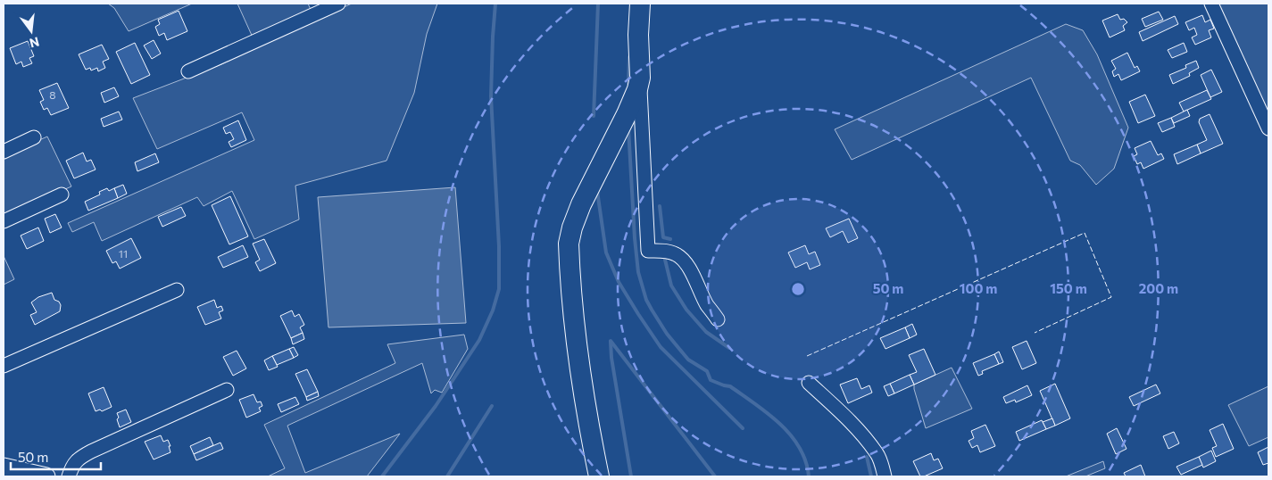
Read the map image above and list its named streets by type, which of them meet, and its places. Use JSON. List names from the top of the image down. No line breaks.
{"house_numbers":["8","11"],"scale_bar":"50 m","north":"bottom","rings":["50 m","100 m","150 m","200 m"]}
